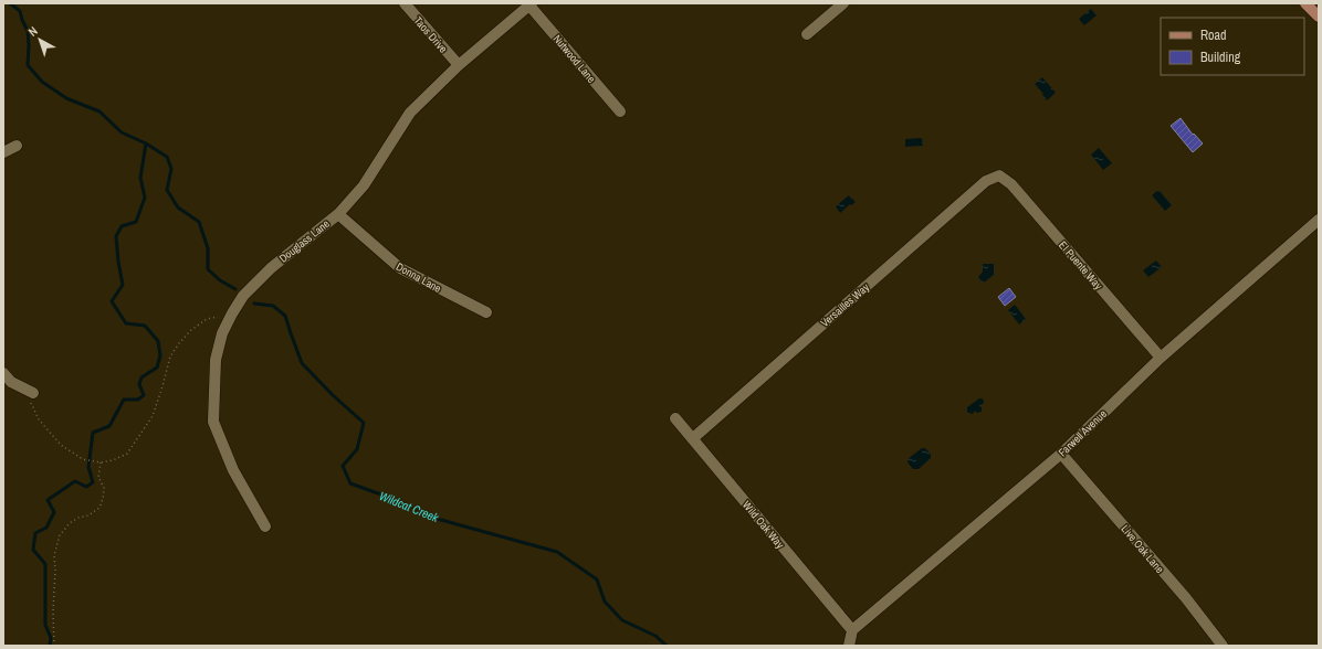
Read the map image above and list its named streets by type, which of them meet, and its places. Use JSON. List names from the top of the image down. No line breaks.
{"streets":{"street":["Taos Drive","Nutwood Lane","Douglass Lane","El Puente Way","Donna Lane","Versailles Way","Farwell Avenue","Wild Oak Way","Live Oak Lane"]},"crossings":[["Taos Drive","Douglass Lane"],["Nutwood Lane","Douglass Lane"],["Douglass Lane","Donna Lane"],["El Puente Way","Versailles Way"],["El Puente Way","Farwell Avenue"],["Versailles Way","Wild Oak Way"],["Farwell Avenue","Wild Oak Way"],["Farwell Avenue","Live Oak Lane"]],"water":["Wildcat Creek"],"legend":["Road","Building"],"north":"top left"}
